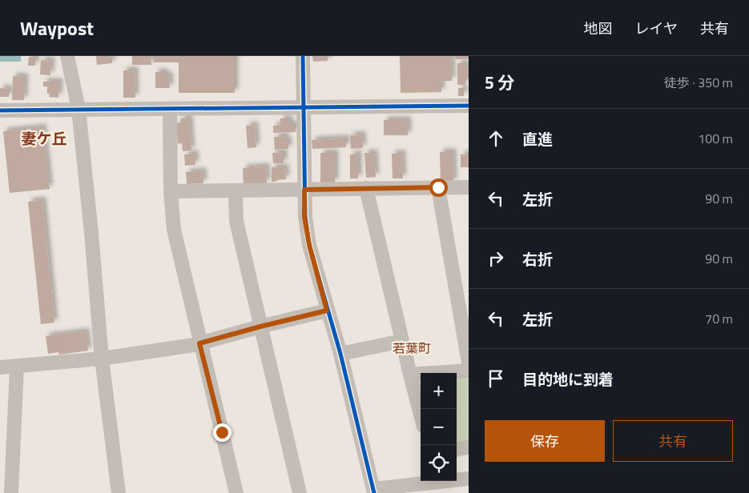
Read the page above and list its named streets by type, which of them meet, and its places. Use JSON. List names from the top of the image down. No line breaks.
{"districts":["妻ケ丘","若葉町"],"page":{"header":"Waypost","nav":["地図","レイヤ","共有"],"heading":["5 分","徒歩 · 350 m"],"list":[["直進","100 m"],["左折","90 m"],["右折","90 m"],["左折","70 m"],"目的地に到着"],"map_buttons":["+","−"],"buttons":["保存","共有"]}}
